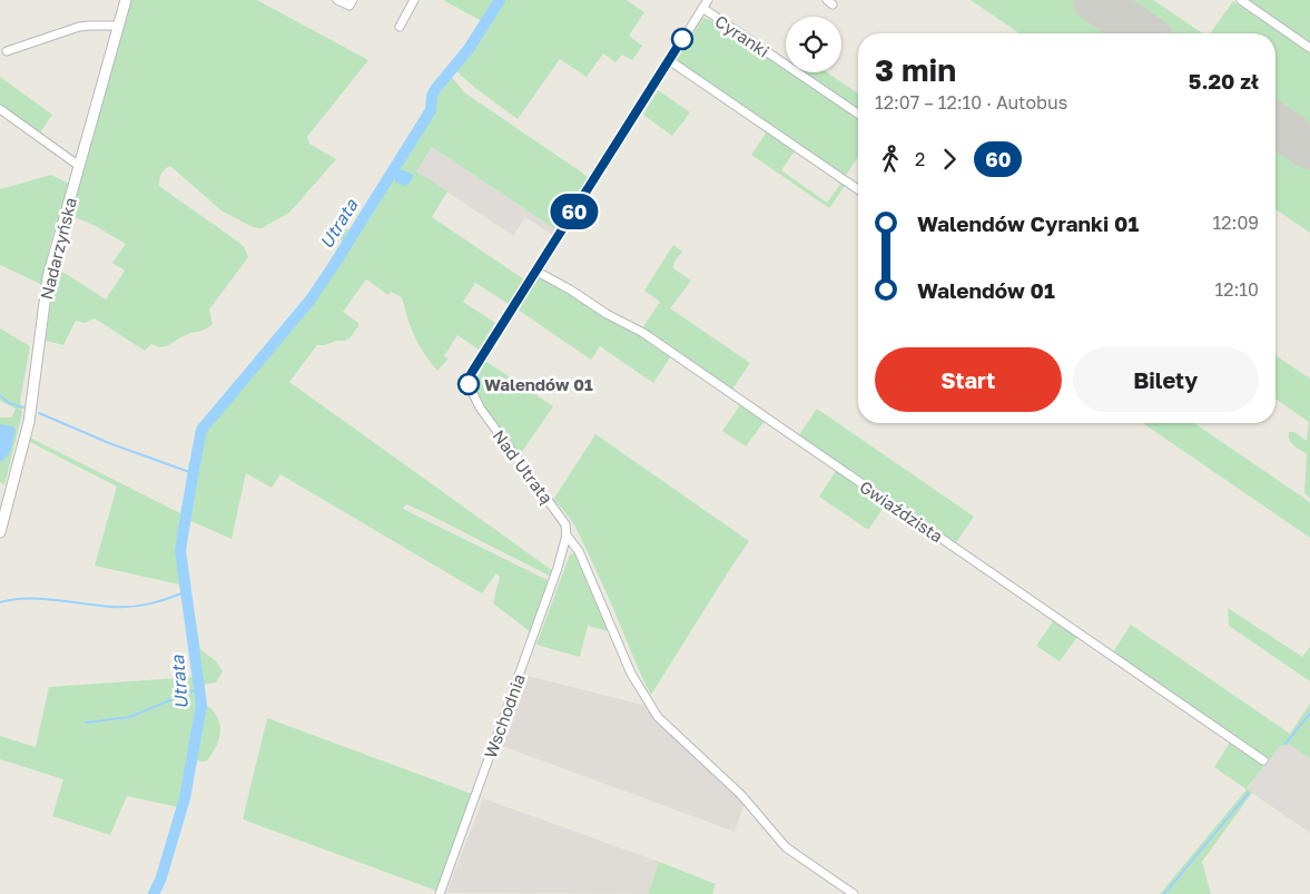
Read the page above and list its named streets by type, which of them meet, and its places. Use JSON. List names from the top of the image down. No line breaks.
{"streets":{"street":["Cyranki","Nadarzyńska","Nad Utratą","Gwiaździsta","Wschodnia"]},"crossings":[["Cyranki","Nad Utratą"],["Nad Utratą","Gwiaździsta"],["Nad Utratą","Wschodnia"]],"water":["Utrata"],"places":["Walendów 01"],"lines":["bus line 60"],"page":{"on_map":"60","heading":["3 min","12:07 – 12:10 · Autobus","5.20 zł"],"legs":["2","60"],"list":[{"name":"Walendów Cyranki 01","value":"12:09"},{"name":"Walendów 01","value":"12:10"}],"buttons":["Start","Bilety"]}}
